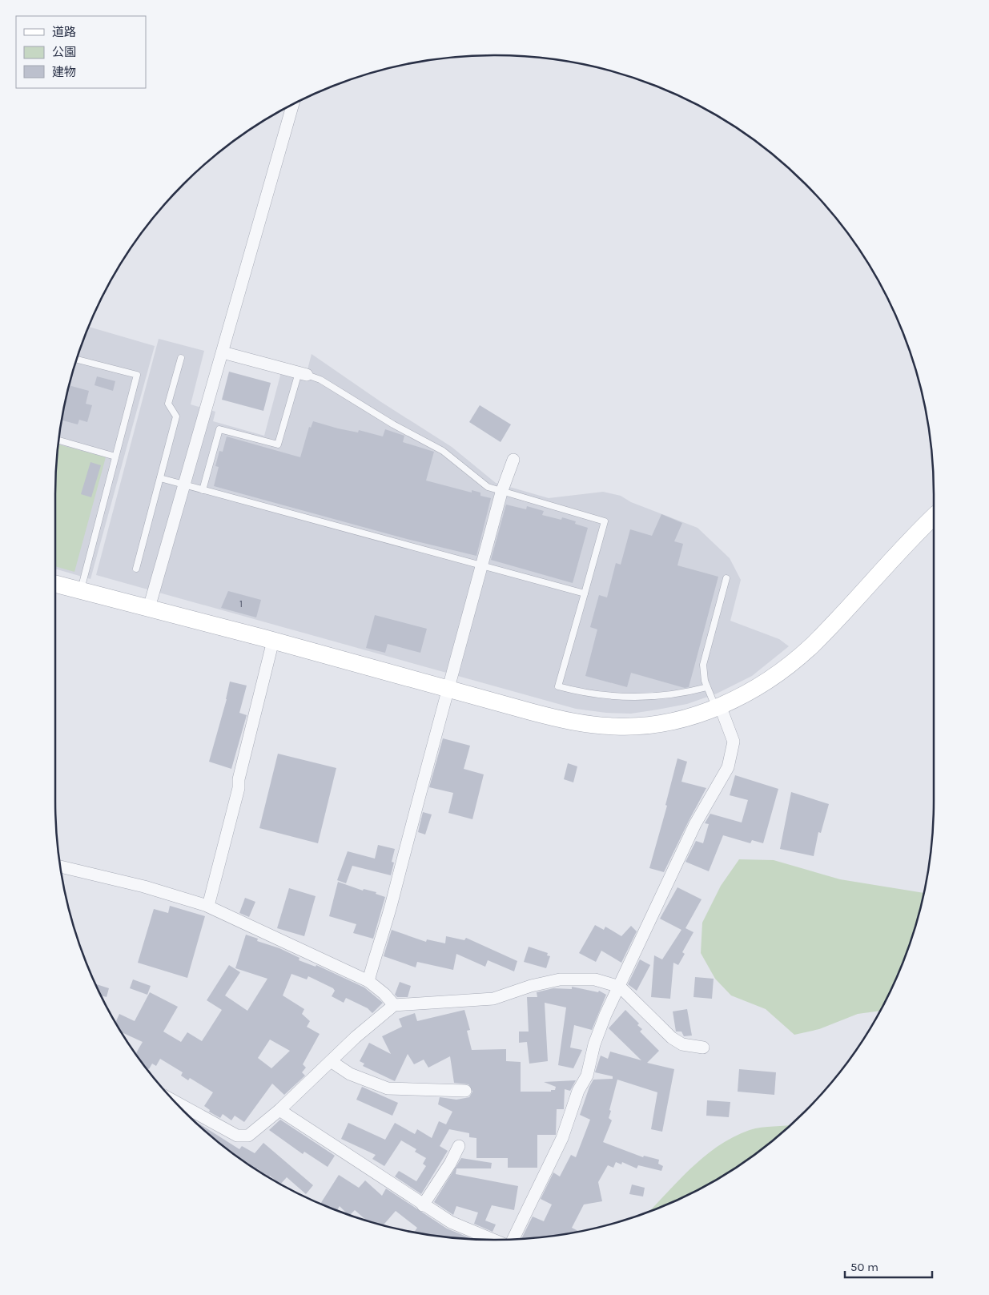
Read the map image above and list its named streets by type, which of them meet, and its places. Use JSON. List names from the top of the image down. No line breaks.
{"house_numbers":["1"],"legend":["道路","公園","建物"],"scale_bar":"50 m"}
